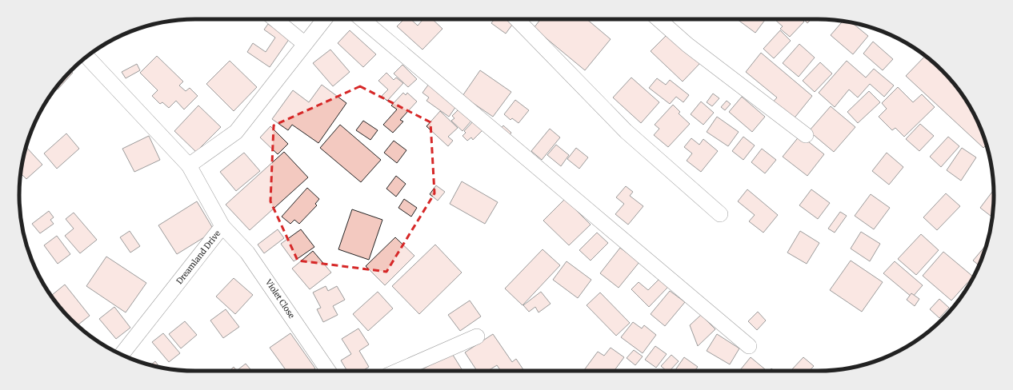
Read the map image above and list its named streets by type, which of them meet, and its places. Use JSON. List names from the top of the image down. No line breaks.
{"streets":{"street":["Dreamland Drive","Violet Close"]},"crossings":[["Dreamland Drive","Violet Close"]]}
